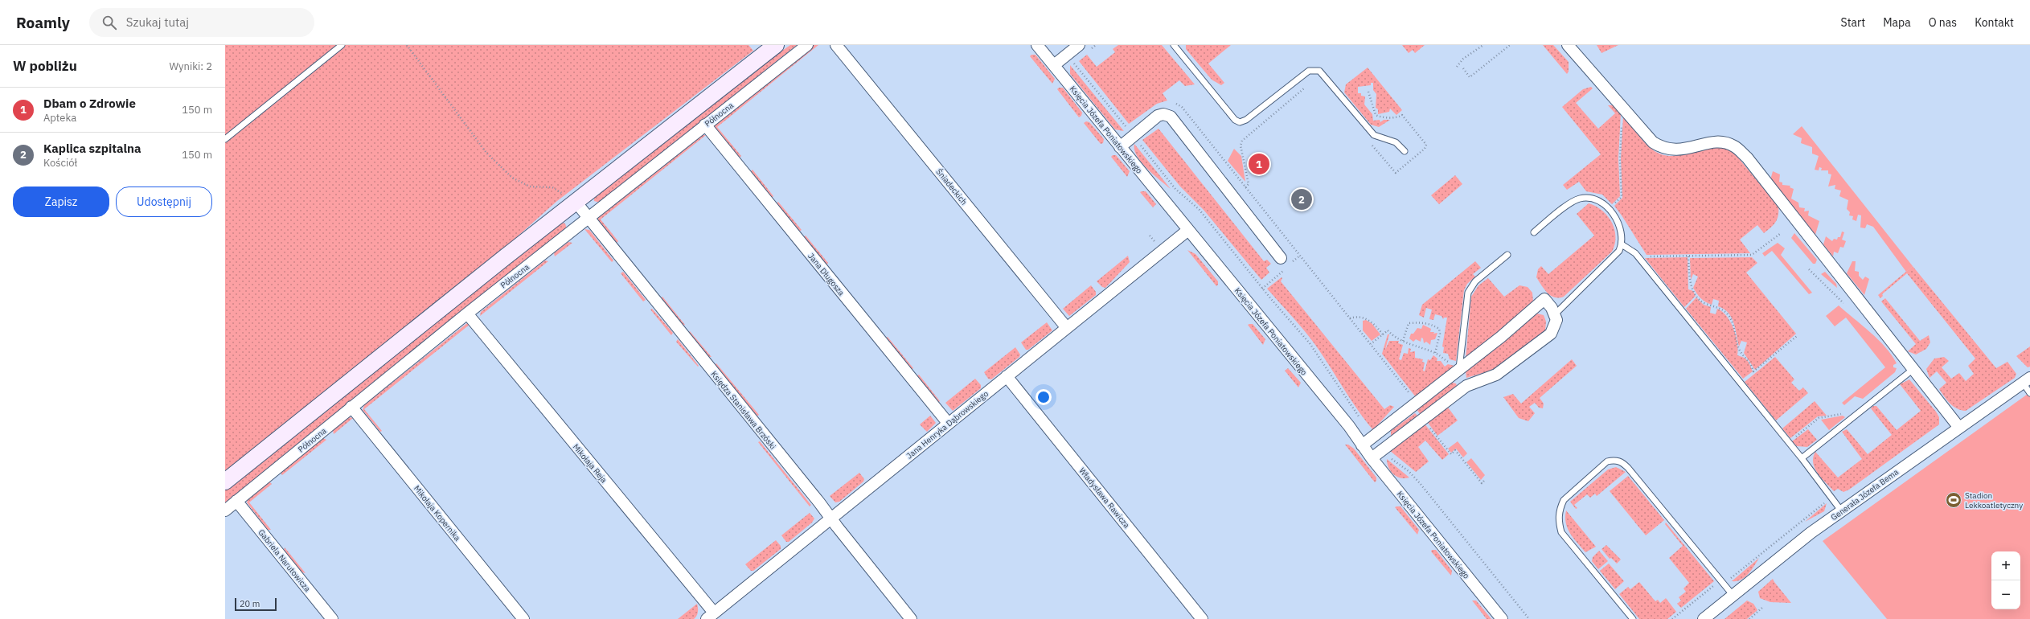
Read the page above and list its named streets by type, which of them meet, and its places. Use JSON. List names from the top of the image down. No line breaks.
{"streets":{"street":["Północna","Księcia Józefa Poniatowskiego","Śniadeckich","Jana Długosza","Księdza Stanisława Brzóski","Jana Henryka Dąbrowskiego","Mikołaja Reja","Generała Józefa Bema","Władysława Rawicza","Mikołaja Kopernika","Gabriela Narutowicza"]},"crossings":[["Północna","Jana Długosza"],["Północna","Księdza Stanisława Brzóski"],["Północna","Mikołaja Reja"],["Północna","Mikołaja Kopernika"],["Północna","Gabriela Narutowicza"],["Księcia Józefa Poniatowskiego","Jana Henryka Dąbrowskiego"],["Śniadeckich","Jana Henryka Dąbrowskiego"],["Jana Długosza","Jana Henryka Dąbrowskiego"],["Księdza Stanisława Brzóski","Jana Henryka Dąbrowskiego"],["Jana Henryka Dąbrowskiego","Mikołaja Reja"],["Jana Henryka Dąbrowskiego","Władysława Rawicza"]],"places":{"sports":["Stadion Lekkoatletyczny"]},"scale_bar":"20 m","page":{"header":"Roamly","search":"Szukaj tutaj","nav":["Start","Mapa","O nas","Kontakt"],"heading":["W pobliżu","Wyniki: 2"],"list":[{"mark":"1","name":"Dbam o Zdrowie","note":"Apteka","value":"150 m"},{"mark":"2","name":"Kaplica szpitalna","note":"Kościół","value":"150 m"}],"pins":["1","2"],"buttons":["Zapisz","Udostępnij"],"map_buttons":["+","−"],"scale":"20 m"}}
